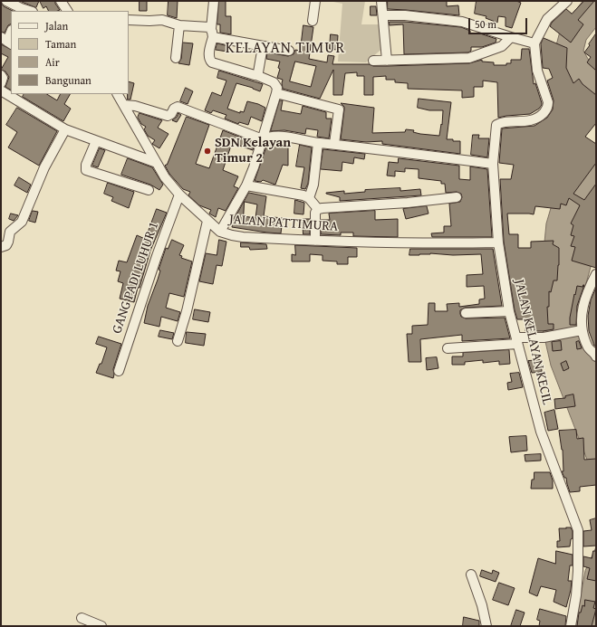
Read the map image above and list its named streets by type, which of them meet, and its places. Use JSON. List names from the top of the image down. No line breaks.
{"streets":{"street":["JALAN PATTIMURA","GANG PADI LUHUR 1","JALAN KELAYAN KECIL"]},"crossings":[["JALAN PATTIMURA","GANG PADI LUHUR 1"],["JALAN PATTIMURA","JALAN KELAYAN KECIL"]],"districts":["KELAYAN TIMUR"],"places":["SDN Kelayan Timur 2"],"legend":["Jalan","Taman","Air","Bangunan"],"scale_bar":"50 m"}
